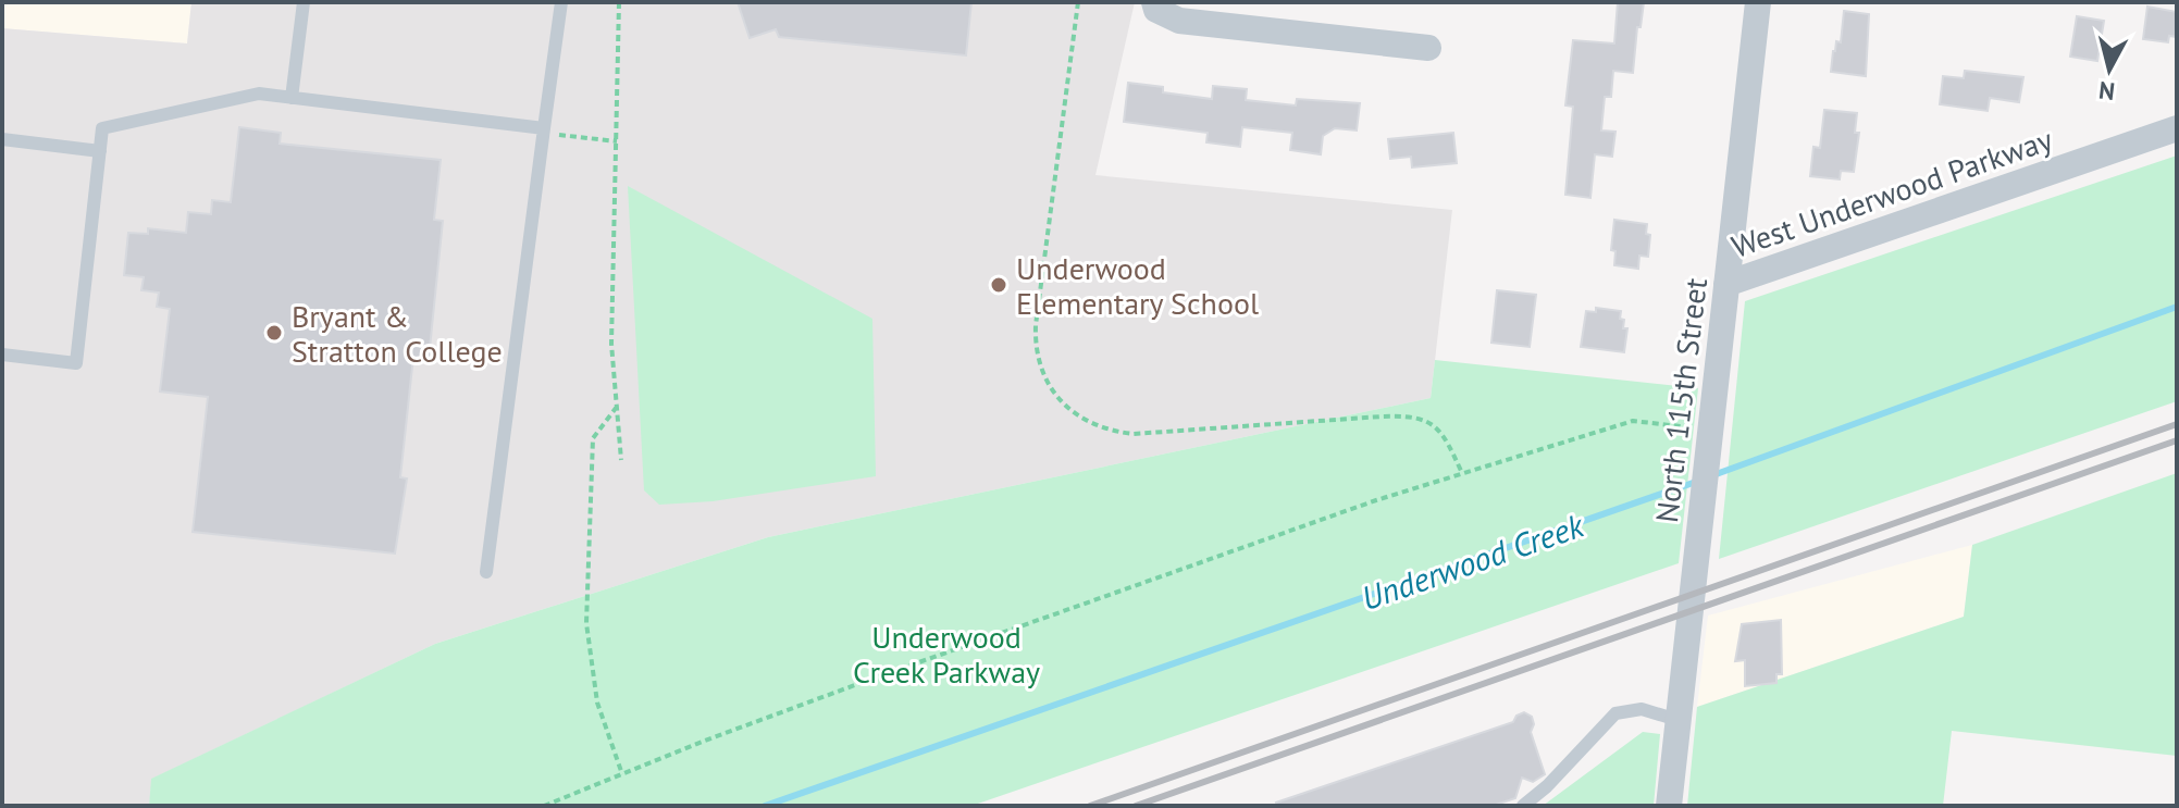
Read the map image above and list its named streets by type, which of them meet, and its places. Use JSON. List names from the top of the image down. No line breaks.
{"streets":{"street":["West Underwood Parkway","North 115th Street"]},"crossings":[["West Underwood Parkway","North 115th Street"]],"water":["Underwood Creek"],"parks":["Underwood Creek Parkway"],"places":["Underwood Elementary School","Bryant & Stratton College"],"north":"bottom"}
